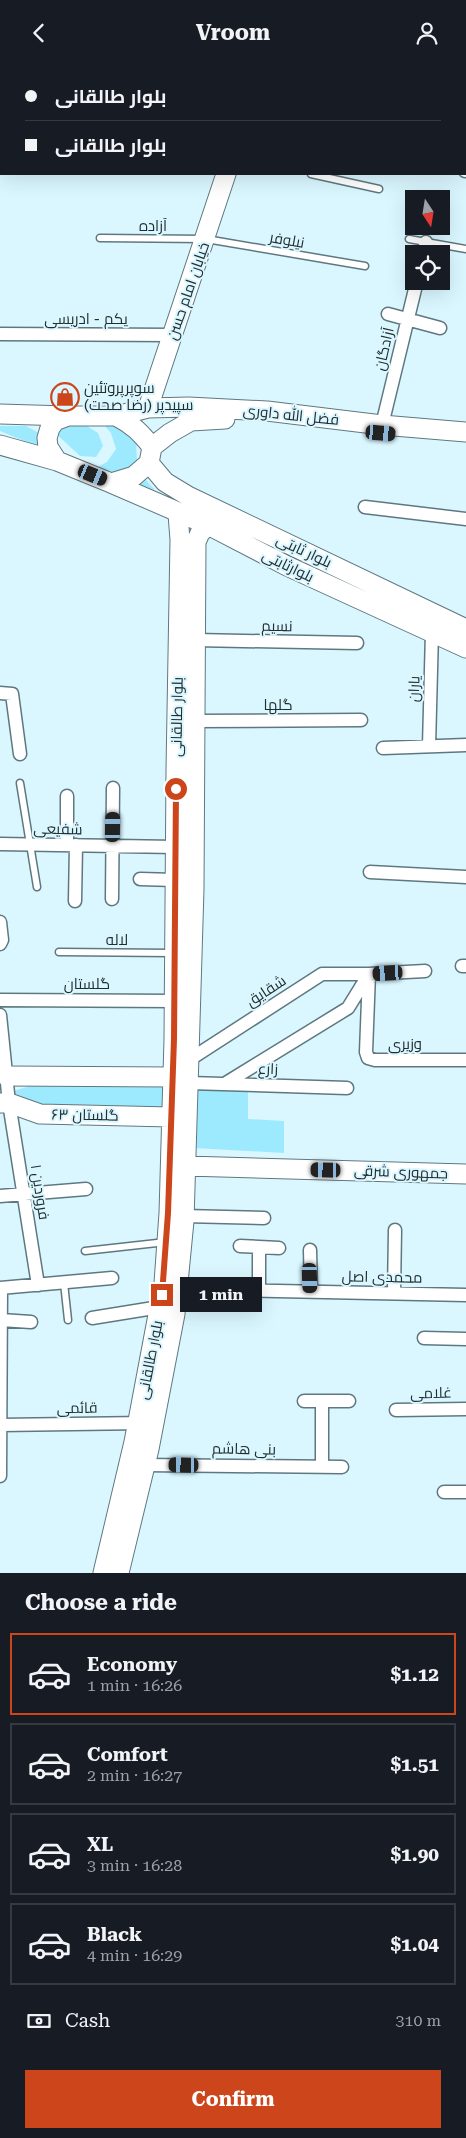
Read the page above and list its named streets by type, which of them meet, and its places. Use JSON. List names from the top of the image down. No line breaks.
{"streets":{"main road":["خیابان امام حسن","فضل الله داوری","بلوار ثابتی","بلوارثابتی","بلوار طالقانی","گلستان ۶۳","جمهوری شرقی"],"street":["یکم - ادریسی","آزادگان","نسیم","یاران","گلها","شفیعی","گلستان","شقایق","وزیری","زارع","فروردین ۱","محمدی اصل","غلامی","قائمی","بنی هاشم"],"lane":["آزاده","نیلوفر","لاله"]},"crossings":[["آزاده","نیلوفر"],["آزاده","خیابان امام حسن"],["نیلوفر","خیابان امام حسن"],["خیابان امام حسن","یکم - ادریسی"],["خیابان امام حسن","فضل الله داوری"],["آزادگان","فضل الله داوری"],["فضل الله داوری","بلوار ثابتی"],["فضل الله داوری","بلوارثابتی"],["بلوار ثابتی","بلوارثابتی"],["بلوار ثابتی","یاران"],["بلوارثابتی","یاران"],["بلوارثابتی","بلوار طالقانی"],["نسیم","بلوار طالقانی"],["گلها","بلوار طالقانی"],["بلوار طالقانی","شفیعی"],["بلوار طالقانی","لاله"],["بلوار طالقانی","گلستان"],["بلوار طالقانی","شقایق"],["بلوار طالقانی","زارع"],["بلوار طالقانی","گلستان ۶۳"],["بلوار طالقانی","جمهوری شرقی"],["بلوار طالقانی","محمدی اصل"],["بلوار طالقانی","قائمی"],["بلوار طالقانی","بنی هاشم"],["شقایق","وزیری"],["گلستان ۶۳","فروردین ۱"]],"places":{"shop":["سوپرپروتئین سپیدپر (رضا صحت)"]},"north":"bottom","page":{"header":"Vroom","banner":["بلوار طالقانی","بلوار طالقانی"],"bubble":"1 min","heading":"Choose a ride","list":[{"name":"Economy","note":"1 min · 16:26","value":"$1.12"},{"name":"Comfort","note":"2 min · 16:27","value":"$1.51"},{"name":"XL","note":"3 min · 16:28","value":"$1.90"},{"name":"Black","note":"4 min · 16:29","value":"$1.04"}],"pay":["Cash","310 m"],"buttons":"Confirm"}}
